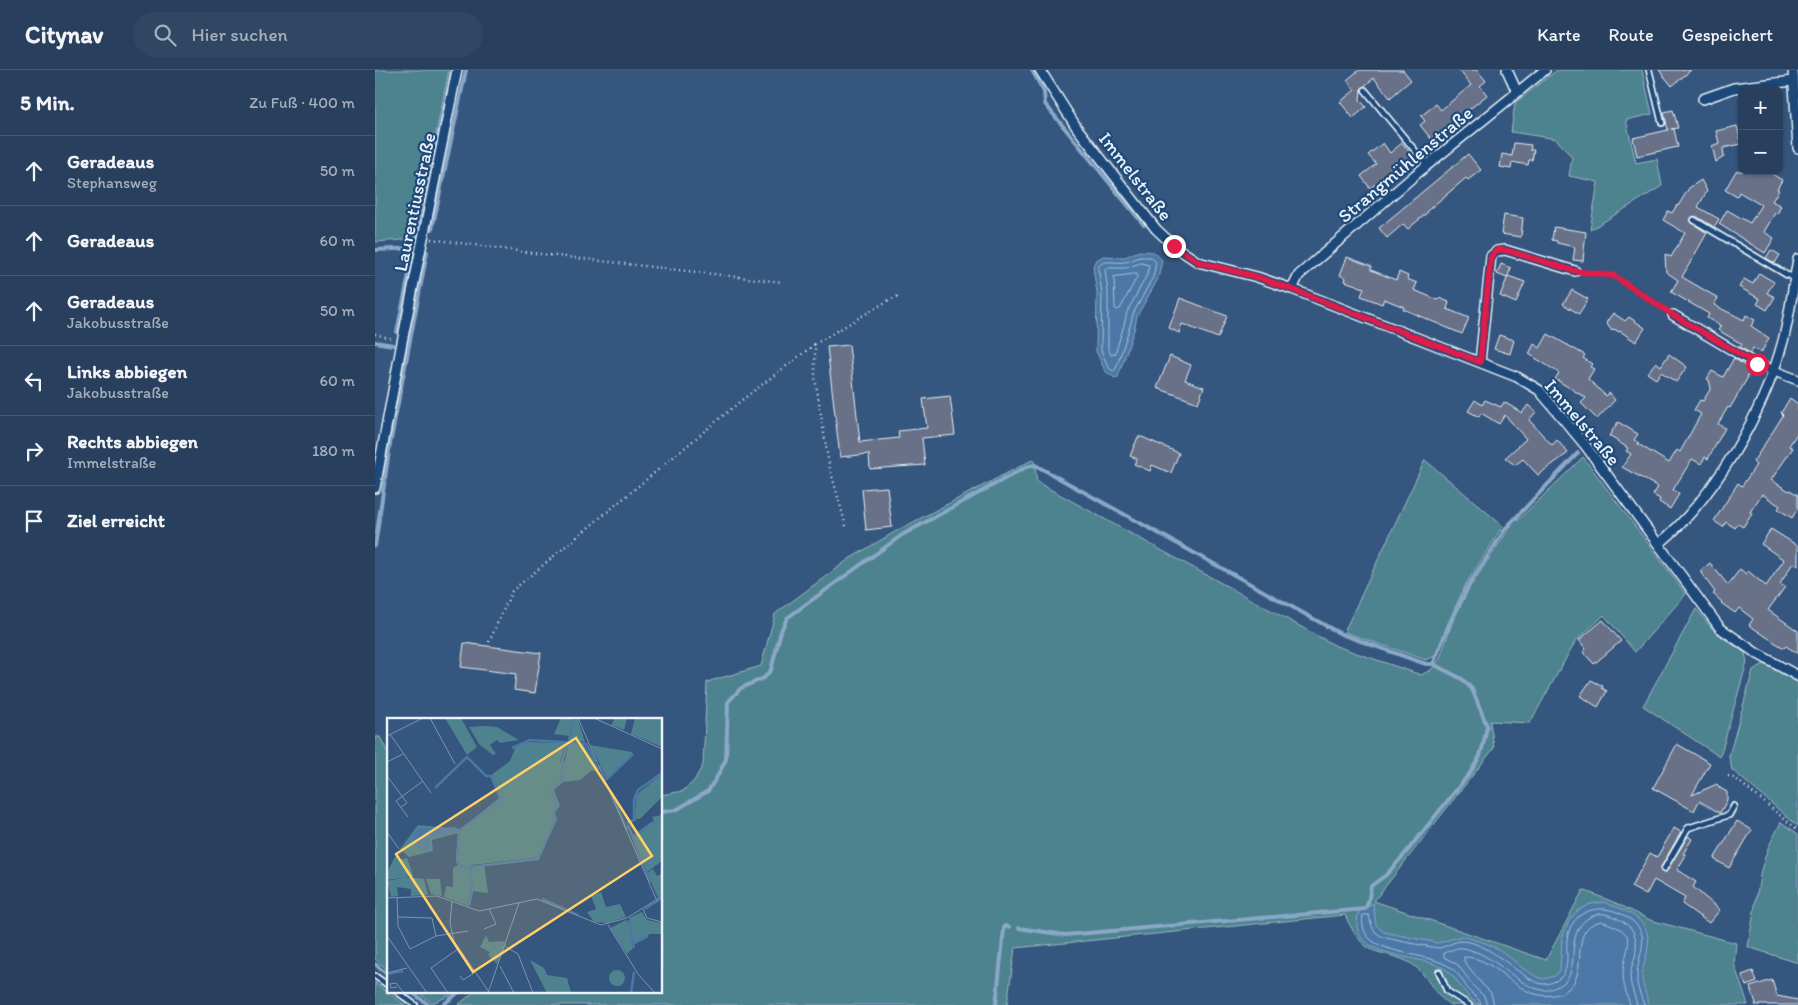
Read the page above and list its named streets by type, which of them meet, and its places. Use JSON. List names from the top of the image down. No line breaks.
{"streets":{"street":["Strangmühlenstraße","Immelstraße","Laurentiusstraße"]},"crossings":[["Strangmühlenstraße","Immelstraße"]],"page":{"header":"Citynav","search":"Hier suchen","nav":["Karte","Route","Gespeichert"],"heading":["5 Min.","Zu Fuß · 400 m"],"map_buttons":["+","−"],"list":[["Geradeaus","Stephansweg","50 m"],["Geradeaus","60 m"],["Geradeaus","Jakobusstraße","50 m"],["Links abbiegen","Jakobusstraße","60 m"],["Rechts abbiegen","Immelstraße","180 m"],"Ziel erreicht"]}}
